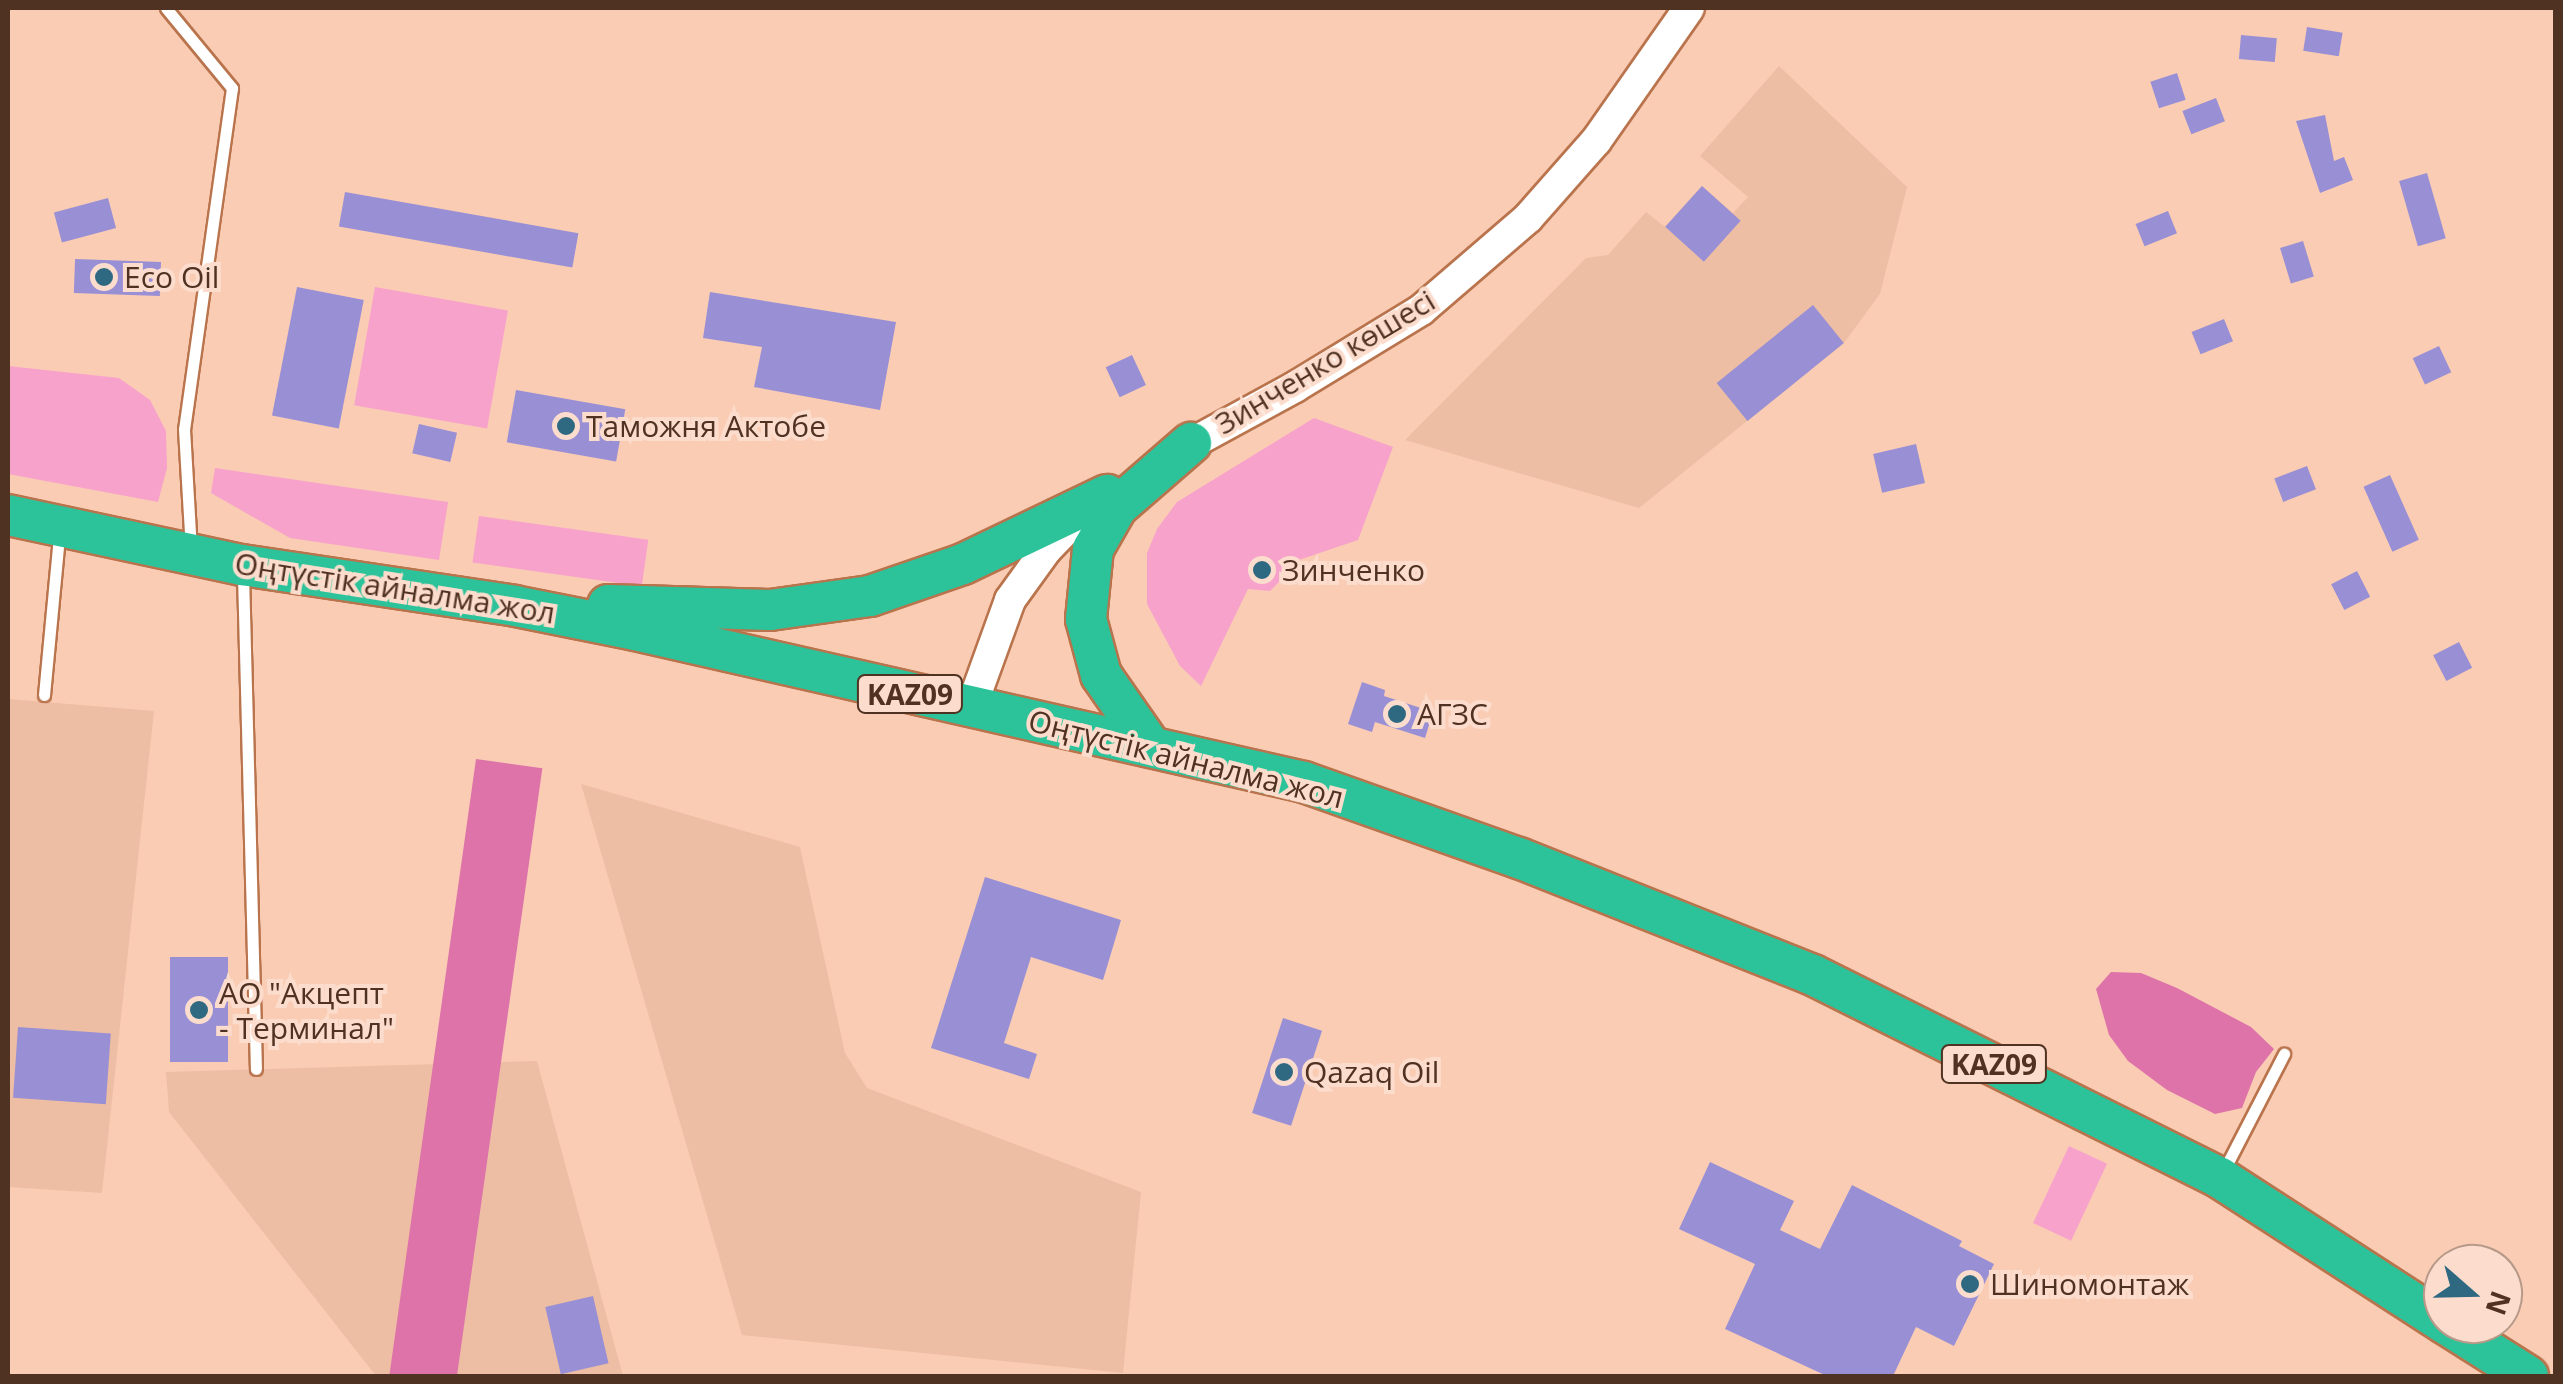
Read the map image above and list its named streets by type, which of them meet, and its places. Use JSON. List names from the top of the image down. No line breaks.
{"streets":{"highway":["Оңтүстік айналма жол","KAZ09"],"main road":["Зинченко көшесі"]},"crossings":[["Зинченко көшесі","Оңтүстік айналма жол"]],"places":["Eco Oil","Таможня Актобе","Зинченко","АГЗС","АО \"Акцепт - Терминал\"","Qazaq Oil","Шиномонтаж"],"north":"right"}
